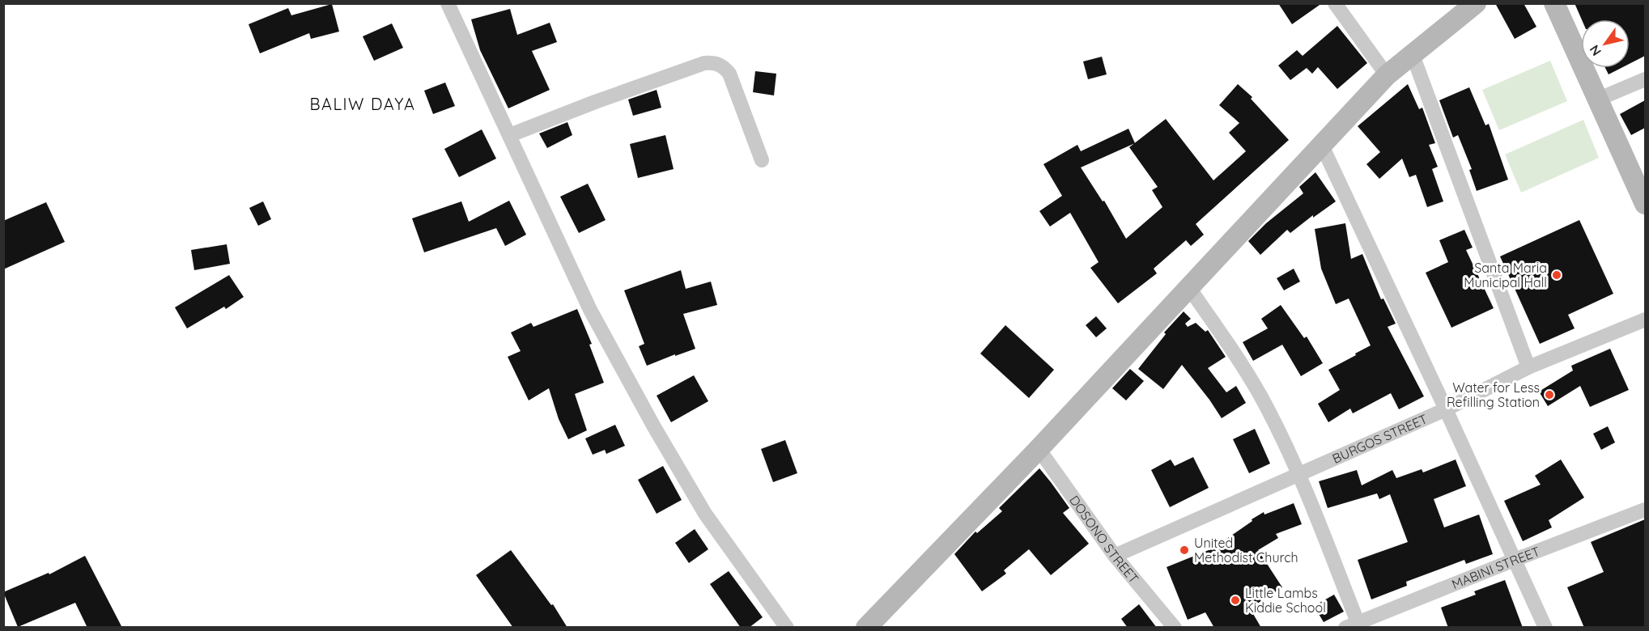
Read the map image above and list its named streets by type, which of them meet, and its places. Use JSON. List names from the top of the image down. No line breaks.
{"streets":{"street":["BURGOS STREET","DOSONO STREET","MABINI STREET"]},"crossings":[["BURGOS STREET","DOSONO STREET"]],"districts":["BALIW DAYA"],"places":["Santa Maria Municipal Hall","Water for Less Refilling Station","United Methodist Church","Little Lambs Kiddie School"],"north":"bottom left"}
